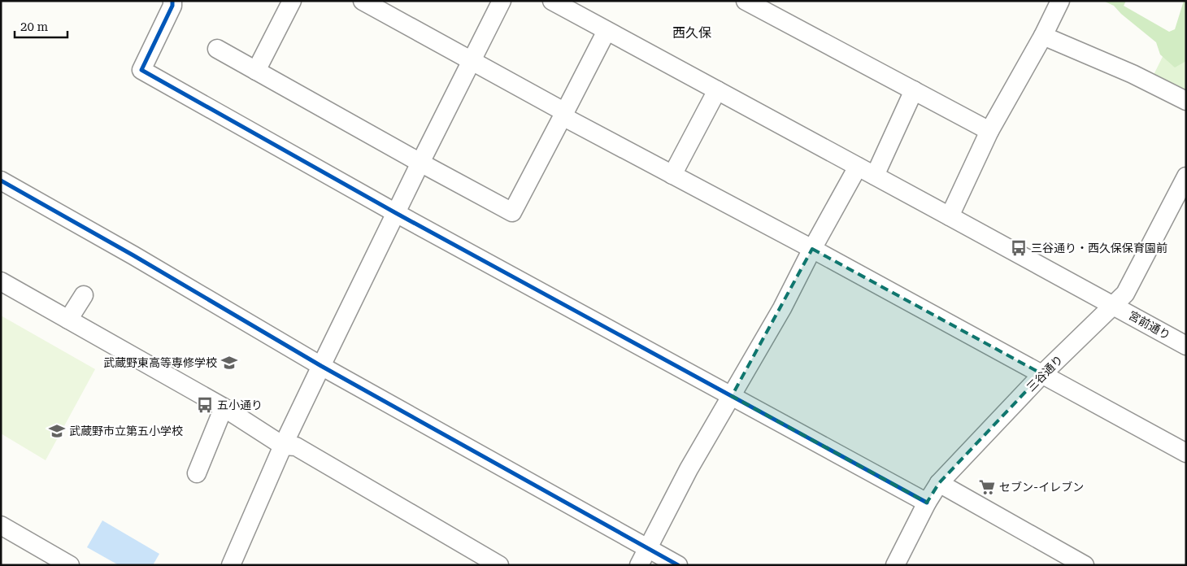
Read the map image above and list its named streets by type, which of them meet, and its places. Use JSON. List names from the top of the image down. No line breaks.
{"streets":{"street":["宮前通り","三谷通り"]},"crossings":[["宮前通り","三谷通り"]],"districts":["西久保"],"places":{"bus stop":["三谷通り・西久保保育園前","五小通り"],"school or university":["武蔵野東高等専修学校","武蔵野市立第五小学校"],"supermarket":["セブン-イレブン"]},"scale_bar":"20 m"}
